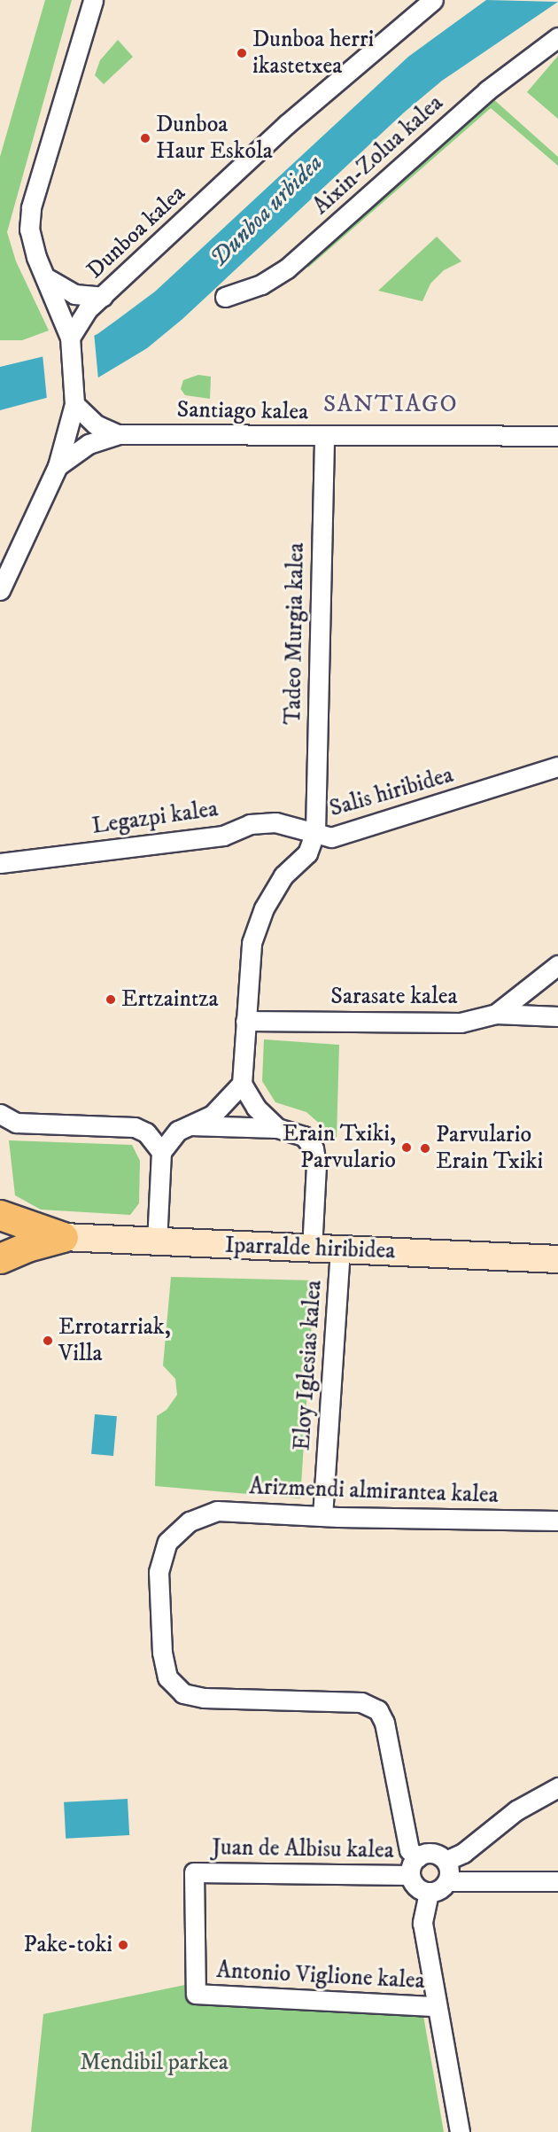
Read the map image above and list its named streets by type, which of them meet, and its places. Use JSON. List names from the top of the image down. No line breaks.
{"streets":{"main road":["Iparralde hiribidea"],"street":["Aixin-Zolua kalea","Dunboa kalea","Santiago kalea","Tadeo Murgia kalea","Salis hiribidea","Legazpi kalea","Sarasate kalea","Eloy Iglesias kalea","Arizmendi almirantea kalea","Juan de Albisu kalea","Antonio Viglione kalea"]},"crossings":[["Santiago kalea","Tadeo Murgia kalea"],["Tadeo Murgia kalea","Salis hiribidea"],["Tadeo Murgia kalea","Legazpi kalea"],["Salis hiribidea","Legazpi kalea"],["Salis hiribidea","Sarasate kalea"],["Iparralde hiribidea","Eloy Iglesias kalea"],["Eloy Iglesias kalea","Arizmendi almirantea kalea"],["Arizmendi almirantea kalea","Juan de Albisu kalea"],["Juan de Albisu kalea","Antonio Viglione kalea"]],"districts":["SANTIAGO"],"water":["Dunboa urbidea"],"parks":["Mendibil parkea"],"places":["Dunboa herri ikastetxea","Dunboa Haur Eskola","Ertzaintza","Erain Txiki, Parvulario","Parvulario Erain Txiki","Errotarriak, Villa","Pake-toki"]}
